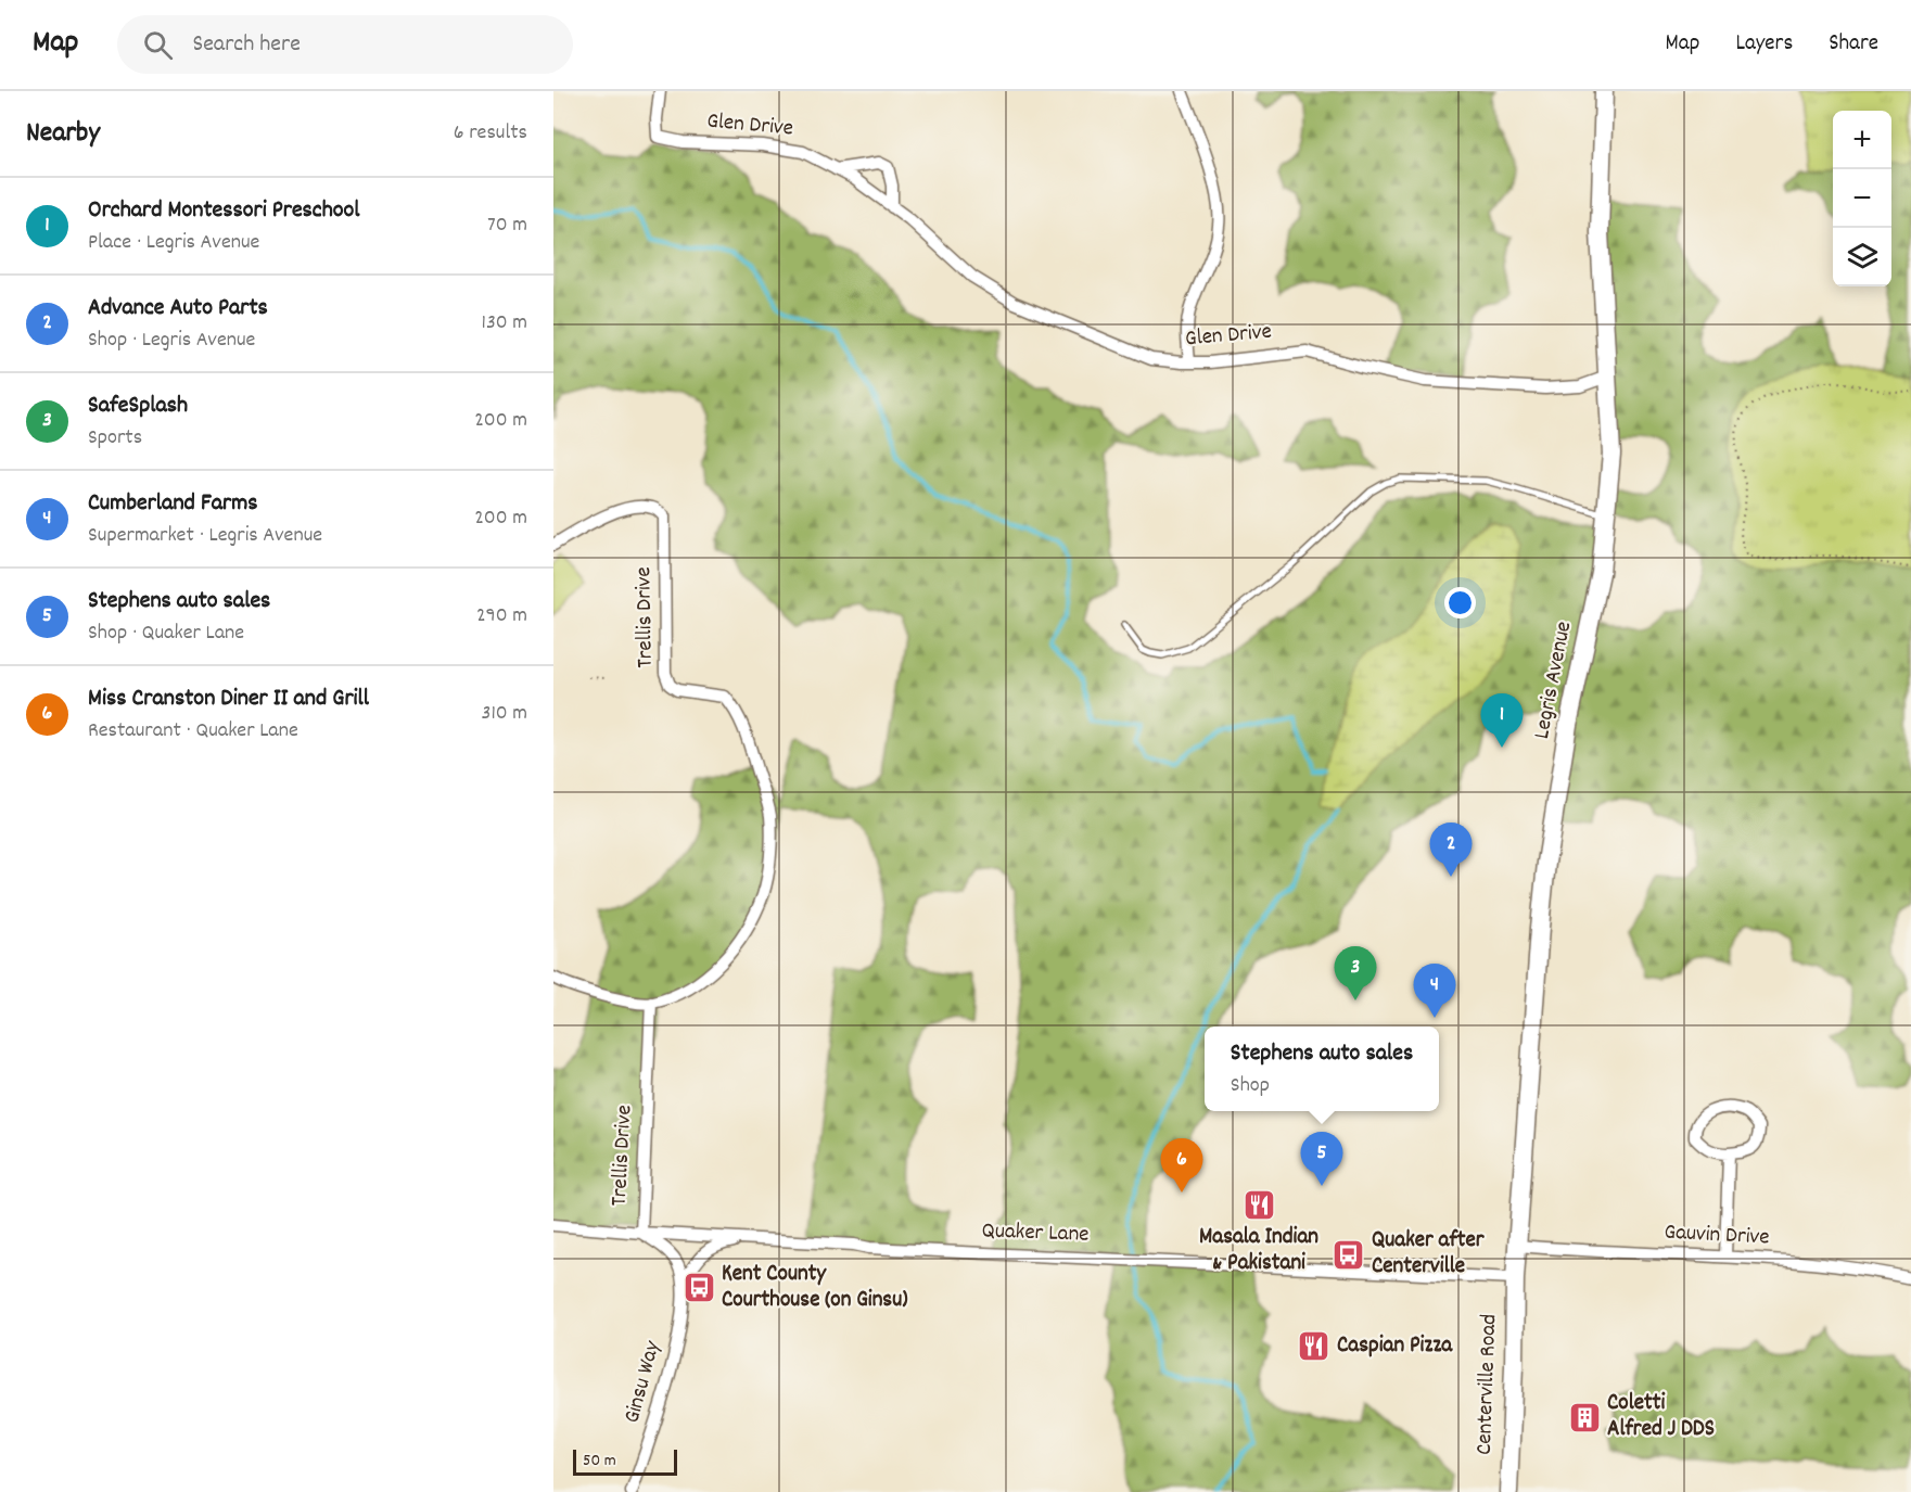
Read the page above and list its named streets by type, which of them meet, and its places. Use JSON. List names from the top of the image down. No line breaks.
{"streets":{"main road":["Legris Avenue","Centerville Road"],"street":["Glen Drive","Trellis Drive","Quaker Lane","Gauvin Drive","Ginsu Way"]},"crossings":[["Glen Drive","Legris Avenue"],["Trellis Drive","Quaker Lane"],["Legris Avenue","Quaker Lane"],["Legris Avenue","Gauvin Drive"],["Legris Avenue","Centerville Road"],["Quaker Lane","Ginsu Way"],["Quaker Lane","Centerville Road"]],"places":{"restaurant":["Masala Indian & Pakistani","Caspian Pizza"],"bus stop":["Quaker after Centerville","Kent County Courthouse (on Ginsu)"],"building":["Coletti Alfred J DDS"]},"scale_bar":"50 m","page":{"header":"Map","search":"Search here","nav":["Map","Layers","Share"],"heading":["Nearby","6 results"],"map_buttons":["+","−"],"list":[{"mark":"1","name":"Orchard Montessori Preschool","note":"Place · Legris Avenue","value":"70 m"},{"mark":"2","name":"Advance Auto Parts","note":"Shop · Legris Avenue","value":"130 m"},{"mark":"3","name":"SafeSplash","note":"Sports","value":"200 m"},{"mark":"4","name":"Cumberland Farms","note":"Supermarket · Legris Avenue","value":"200 m"},{"mark":"5","name":"Stephens auto sales","note":"Shop · Quaker Lane","value":"290 m"},{"mark":"6","name":"Miss Cranston Diner II and Grill","note":"Restaurant · Quaker Lane","value":"310 m"}],"pins":["1","2","3","4","5","6"],"popup":["Stephens auto sales","Shop"],"scale":"50 m"}}
